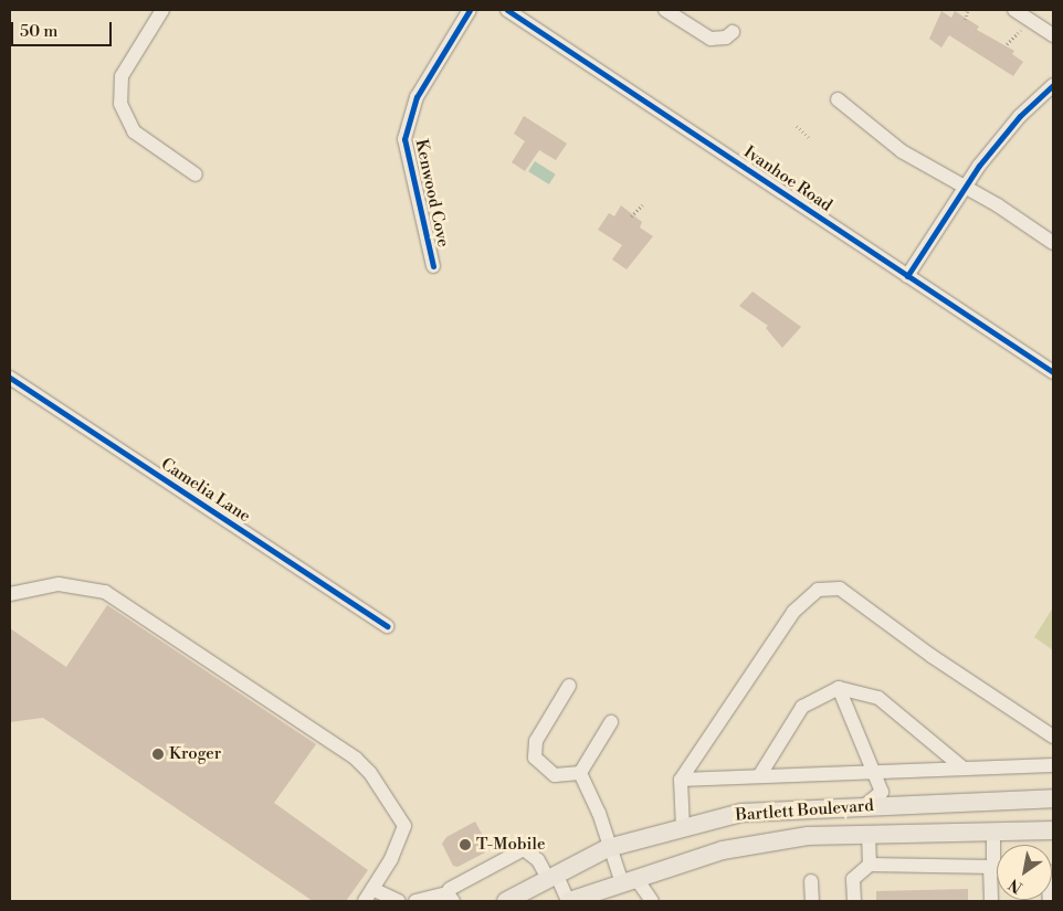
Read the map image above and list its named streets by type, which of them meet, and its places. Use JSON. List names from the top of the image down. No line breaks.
{"streets":{"main road":["Bartlett Boulevard"],"street":["Ivanhoe Road","Kenwood Cove","Camelia Lane"]},"places":["Kroger","T-Mobile"],"scale_bar":"50 m","north":"bottom left"}
